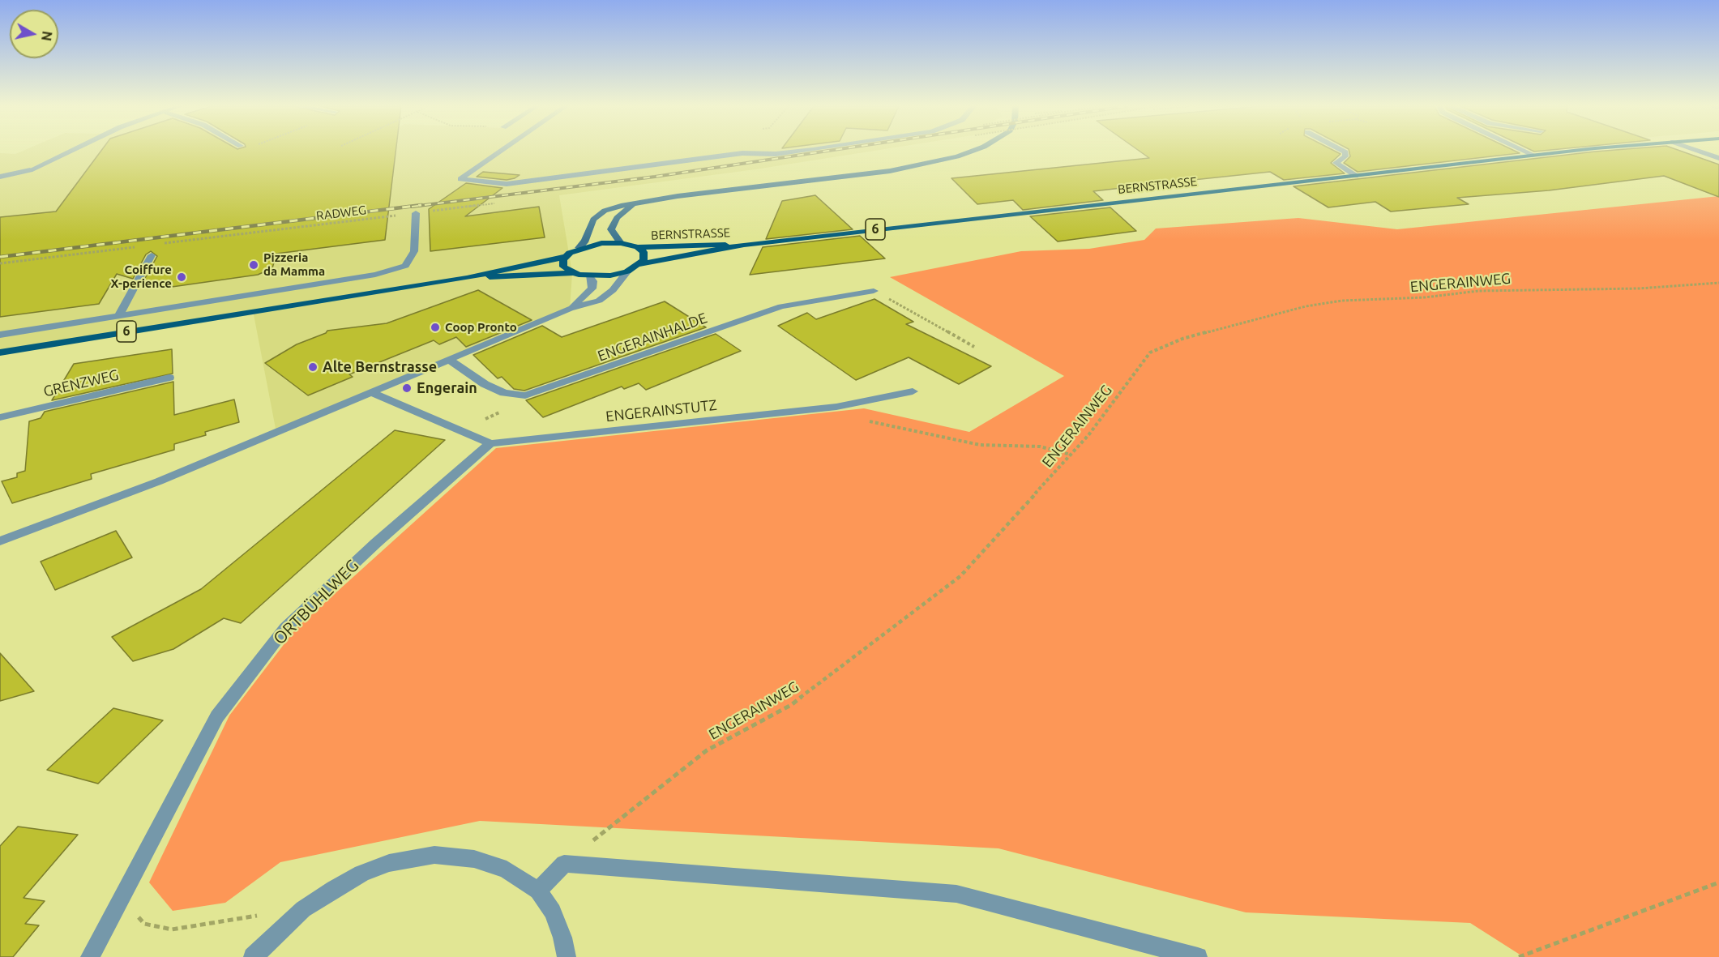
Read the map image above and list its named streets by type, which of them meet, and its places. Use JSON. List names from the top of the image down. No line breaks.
{"streets":{"main road":["BERNSTRASSE","6"],"street":["ENGERAINHALDE","GRENZWEG","ENGERAINSTUTZ","ORTBÜHLWEG"],"path":["RADWEG","ENGERAINWEG"]},"crossings":[["ENGERAINSTUTZ","ORTBÜHLWEG"]],"places":["Pizzeria da Mamma","Coiffure X-perience","Coop Pronto","Alte Bernstrasse","Engerain"],"north":"right"}
